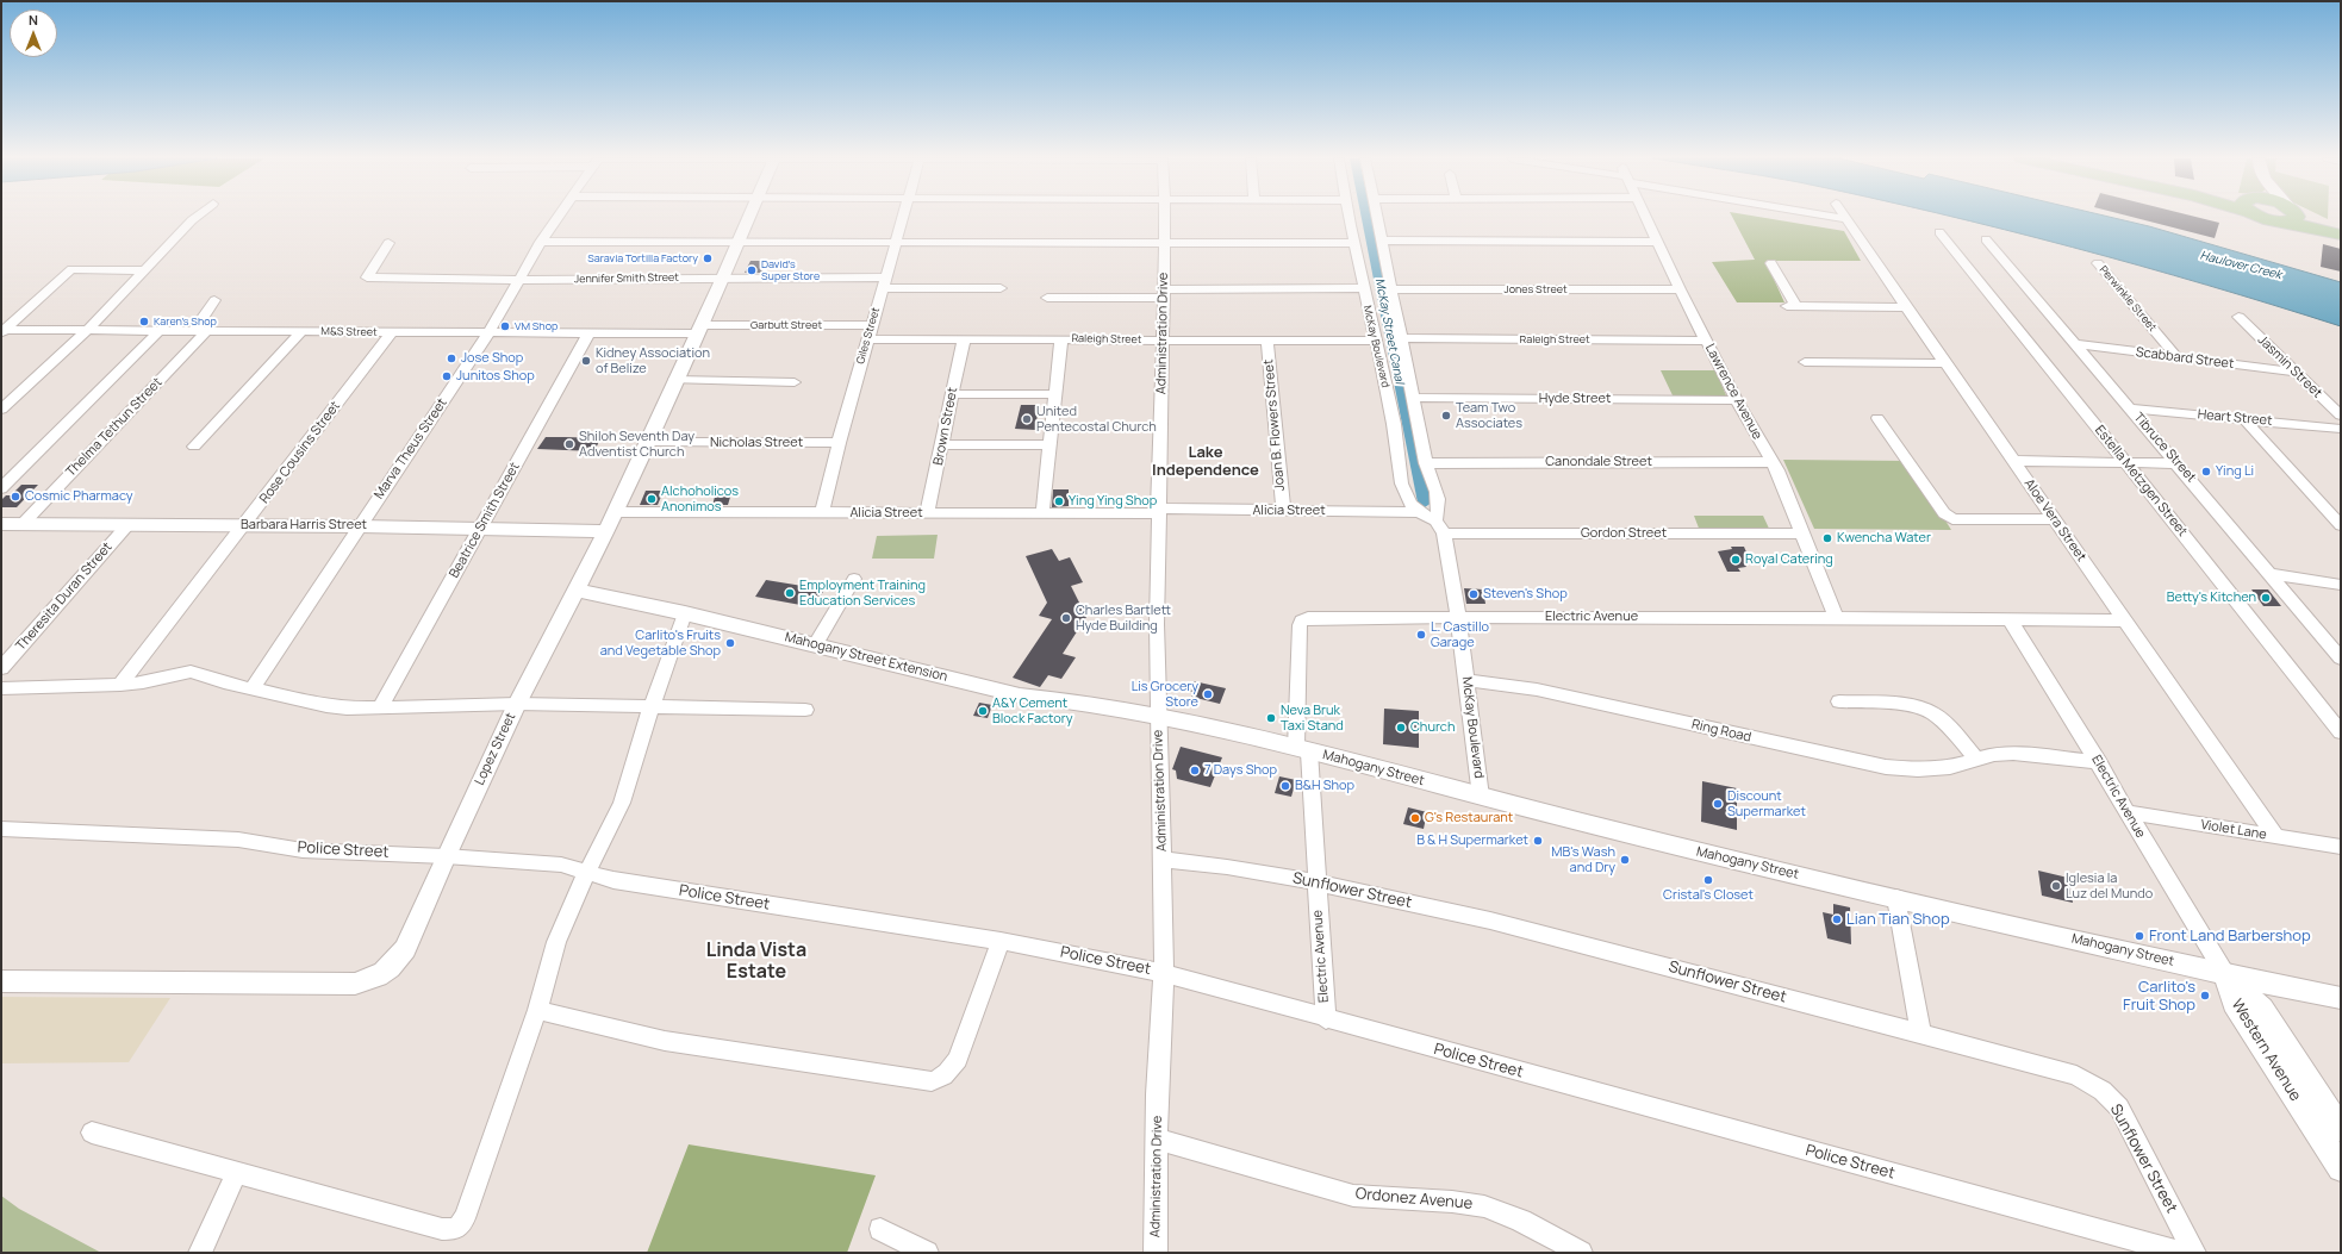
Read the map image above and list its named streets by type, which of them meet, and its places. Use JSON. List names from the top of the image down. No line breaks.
{"streets":{"street":["Jennifer Smith Street","Jones Street","Perwinkle Street","Garbutt Street","M&S Street","Administration Drive","Giles Street","Raleigh Street","McKay Boulevard","Scabbard Street","Jasmin Street","Lawrence Avenue","Hyde Street","Heart Street","Joan B. Flowers Street","Brown Street","Thelma Tethun Street","Nicholas Street","Tibruce Street","Marva Theus Street","Rose Cousins Street","Canondale Street","Estella Metzgen Street","Alicia Street","Beatrice Smith Street","Aloe Vera Street","Barbara Harris Street","Gordon Street","Theresita Duran Street","Electric Avenue","Mahogany Street Extension","Ring Road","Lopez Street","Mahogany Street","Violet Lane","Police Street","Sunflower Street","Western Avenue","Ordonez Avenue"]},"crossings":[["Jennifer Smith Street","Giles Street"],["Jennifer Smith Street","Marva Theus Street"],["Jennifer Smith Street","Lopez Street"],["Jones Street","McKay Boulevard"],["Jones Street","Lawrence Avenue"],["Perwinkle Street","Scabbard Street"],["Garbutt Street","M&S Street"],["Garbutt Street","Giles Street"],["Garbutt Street","Lopez Street"],["M&S Street","Thelma Tethun Street"],["M&S Street","Marva Theus Street"],["M&S Street","Rose Cousins Street"],["M&S Street","Beatrice Smith Street"],["M&S Street","Lopez Street"],["Administration Drive","Raleigh Street"],["Administration Drive","Alicia Street"],["Administration Drive","Mahogany Street Extension"],["Administration Drive","Mahogany Street"],["Administration Drive","Police Street"],["Administration Drive","Sunflower Street"],["Administration Drive","Ordonez Avenue"],["Giles Street","Raleigh Street"],["Giles Street","Nicholas Street"],["Giles Street","Alicia Street"],["Raleigh Street","McKay Boulevard"],["Raleigh Street","Lawrence Avenue"],["Raleigh Street","Joan B. Flowers Street"],["Raleigh Street","Brown Street"],["McKay Boulevard","Hyde Street"],["McKay Boulevard","Canondale Street"],["McKay Boulevard","Alicia Street"],["McKay Boulevard","Gordon Street"],["McKay Boulevard","Electric Avenue"],["McKay Boulevard","Ring Road"],["McKay Boulevard","Mahogany Street"],["Scabbard Street","Jasmin Street"],["Scabbard Street","Tibruce Street"],["Lawrence Avenue","Hyde Street"],["Lawrence Avenue","Canondale Street"],["Lawrence Avenue","Gordon Street"],["Lawrence Avenue","Electric Avenue"],["Heart Street","Tibruce Street"],["Joan B. Flowers Street","Alicia Street"],["Brown Street","Alicia Street"],["Thelma Tethun Street","Barbara Harris Street"],["Nicholas Street","Lopez Street"],["Marva Theus Street","Barbara Harris Street"],["Rose Cousins Street","Barbara Harris Street"],["Alicia Street","Lopez Street"],["Beatrice Smith Street","Barbara Harris Street"],["Aloe Vera Street","Electric Avenue"],["Aloe Vera Street","Violet Lane"],["Barbara Harris Street","Theresita Duran Street"],["Barbara Harris Street","Lopez Street"],["Electric Avenue","Ring Road"],["Electric Avenue","Mahogany Street"],["Electric Avenue","Violet Lane"],["Electric Avenue","Police Street"],["Electric Avenue","Sunflower Street"],["Electric Avenue","Western Avenue"],["Mahogany Street Extension","Lopez Street"],["Mahogany Street Extension","Mahogany Street"],["Lopez Street","Police Street"],["Mahogany Street","Western Avenue"]],"districts":["Lake Independence","Linda Vista Estate"],"water":["Haulover Creek","McKay Street Canal"],"places":["Saravia Tortilla Factory","David's Super Store","Karen's Shop","VM Shop","Jose Shop","Kidney Association of Belize","Junitos Shop","Team Two Associates","United Pentecostal Church","Shiloh Seventh Day Adventist Church","Ying Li","Cosmic Pharmacy","Alchoholicos Anonimos","Ying Ying Shop","Kwencha Water","Royal Catering","Employment Training Education Services","Steven's Shop","Betty's Kitchen","Charles Bartlett Hyde Building","L. Castillo Garage","Carlito's Fruits and Vegetable Shop","Lis Grocery Store","A&Y Cement Block Factory","Neva Bruk Taxi Stand","Church","7 Days Shop","B&H Shop","Discount Supermarket","G's Restaurant","B & H Supermarket","MB's Wash and Dry","Cristal's Closet","Iglesia la Luz del Mundo","Lian Tian Shop","Front Land Barbershop","Carlito's Fruit Shop"],"north":"top"}
